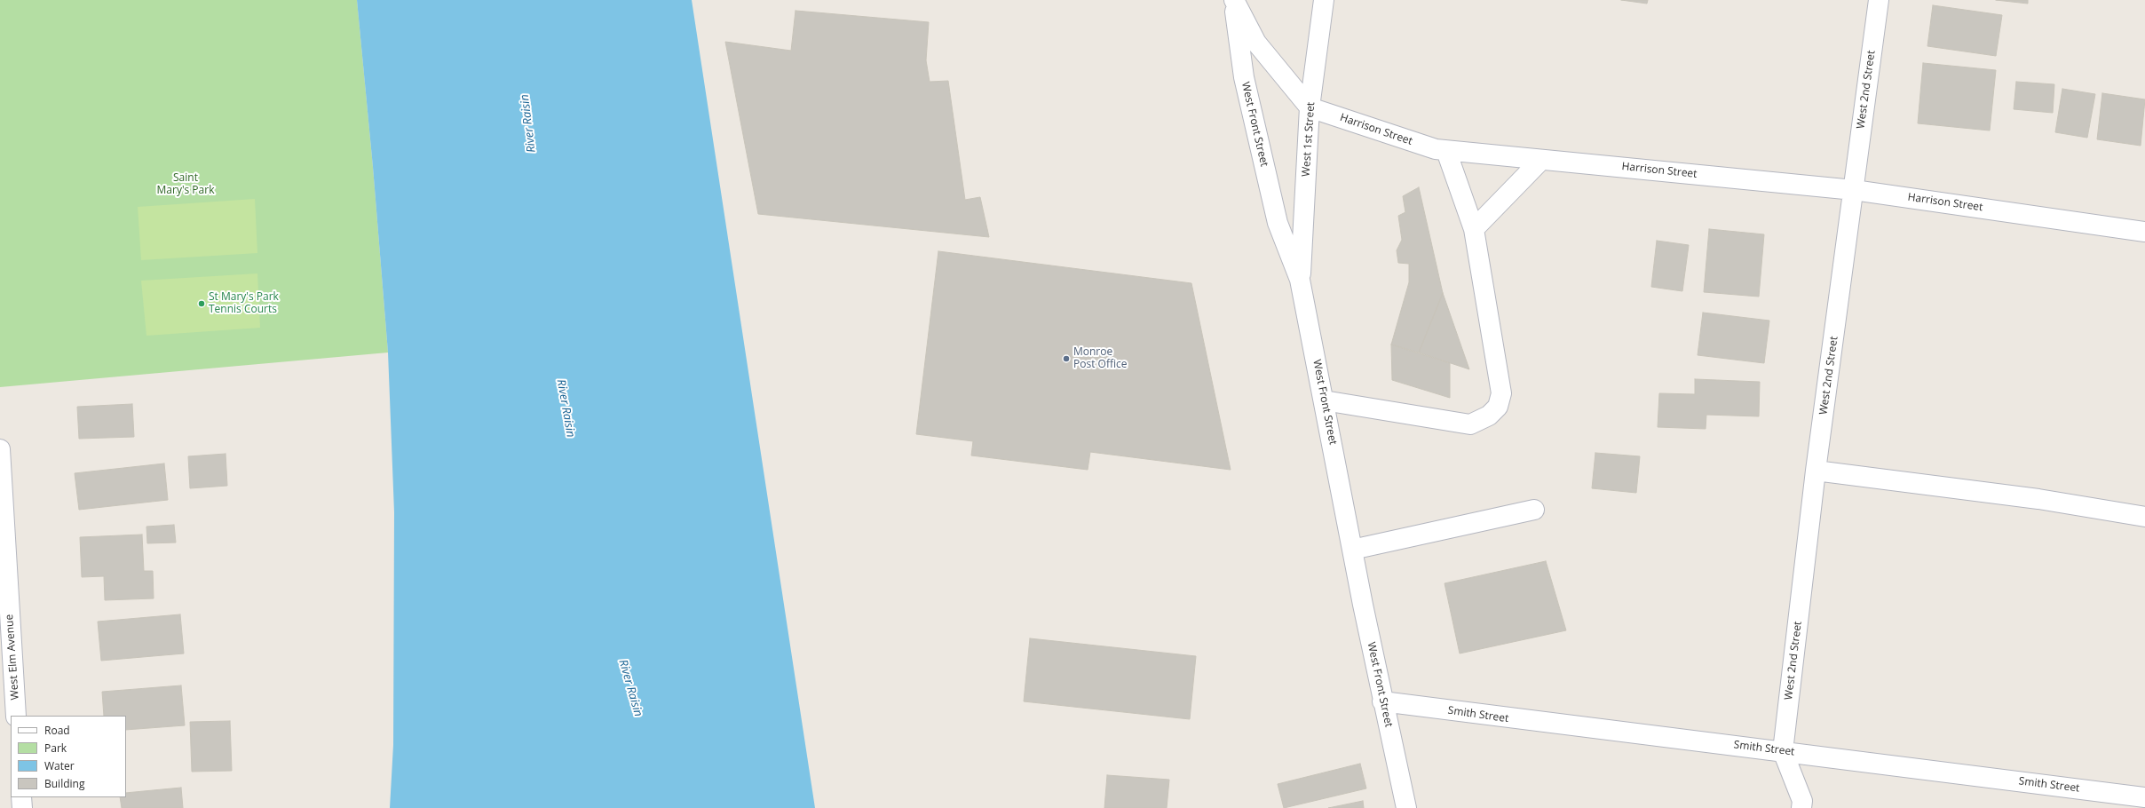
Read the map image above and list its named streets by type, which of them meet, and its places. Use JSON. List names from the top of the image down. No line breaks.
{"streets":{"street":["West 2nd Street","West Front Street","Harrison Street","West 1st Street","West Elm Avenue","Smith Street"]},"crossings":[["West 2nd Street","Harrison Street"],["West 2nd Street","Smith Street"],["West Front Street","West 1st Street"],["West Front Street","Smith Street"],["Harrison Street","West 1st Street"]],"water":["River Raisin"],"parks":["Saint Mary's Park"],"places":["St Mary's Park Tennis Courts","Monroe Post Office"],"legend":["Road","Park","Water","Building"]}
